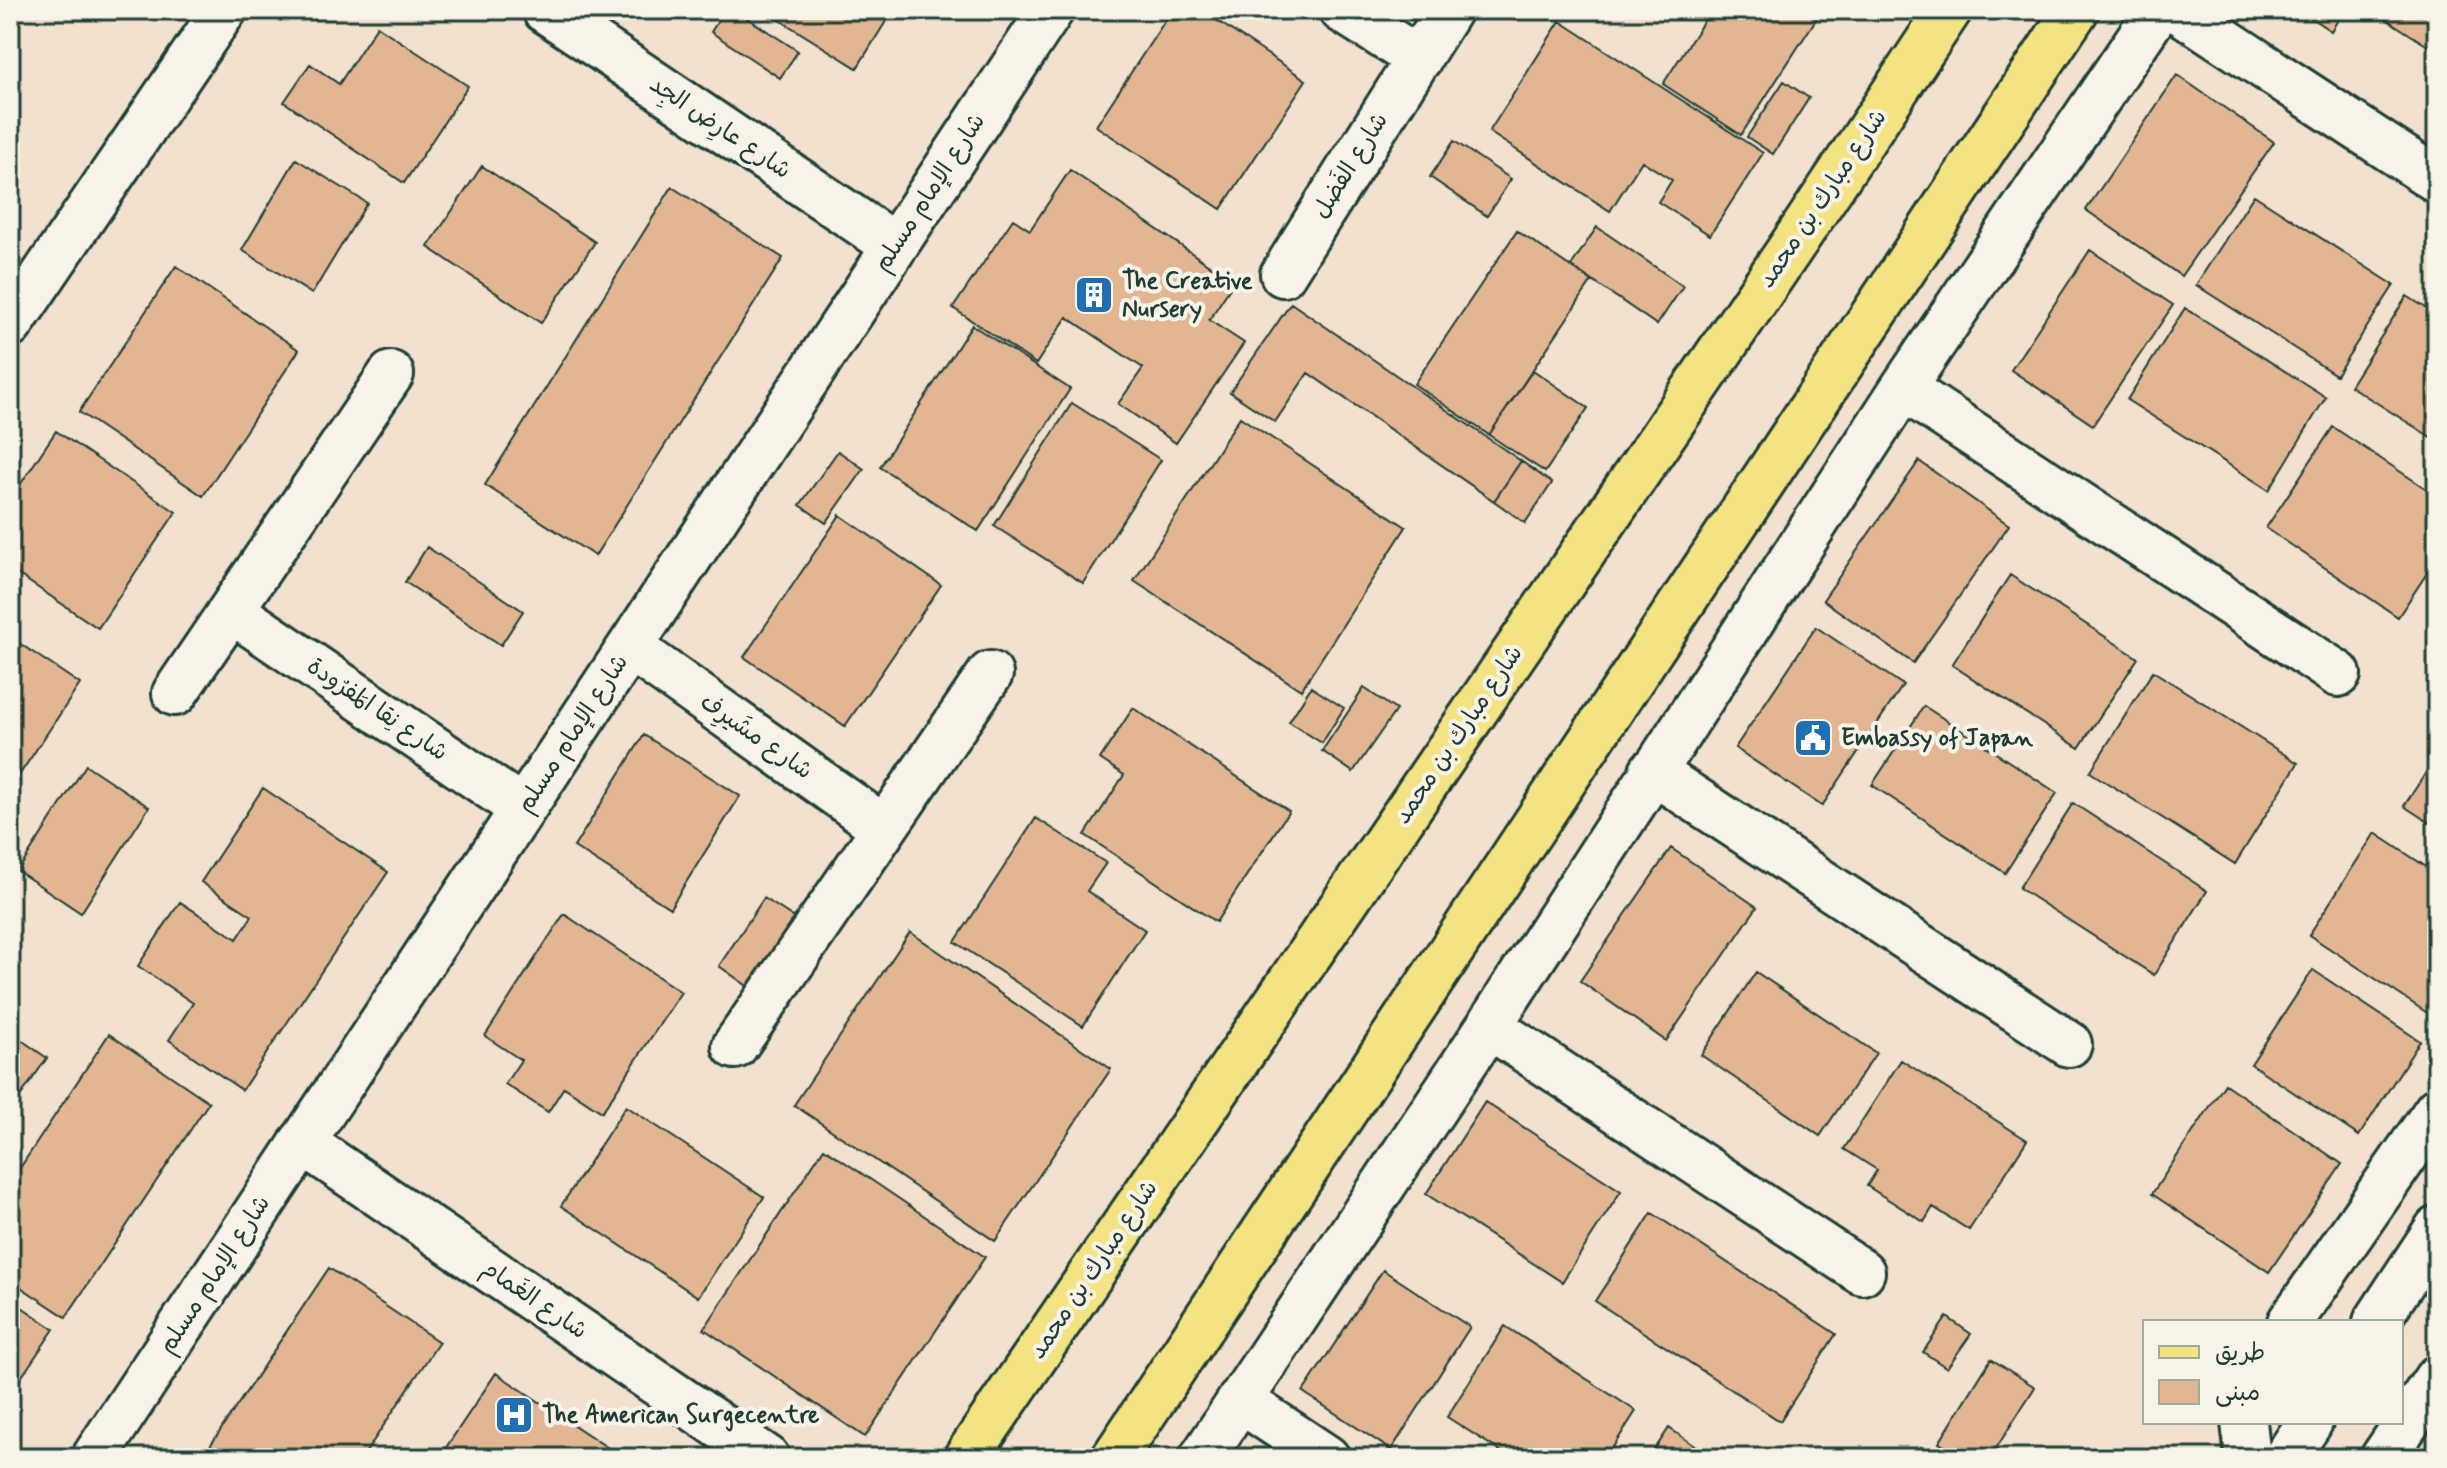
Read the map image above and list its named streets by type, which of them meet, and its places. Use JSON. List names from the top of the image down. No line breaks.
{"streets":{"main road":["شارع مبارك بن محمد"],"street":["شارع عارِض الجِد","شارع الفَضل","شارع الإمام مسلم","شارع نِقا المَفرُودة","شارع مشَيرِف","شارع الغَمام"]},"crossings":[["شارع عارِض الجِد","شارع الإمام مسلم"],["شارع الإمام مسلم","شارع نِقا المَفرُودة"],["شارع الإمام مسلم","شارع مشَيرِف"],["شارع الإمام مسلم","شارع الغَمام"]],"places":{"building":["The Creative Nursery"],"public building":["Embassy of Japan"],"hospital":["The American Surgecentre"]},"legend":["طريق","مبنى"]}
